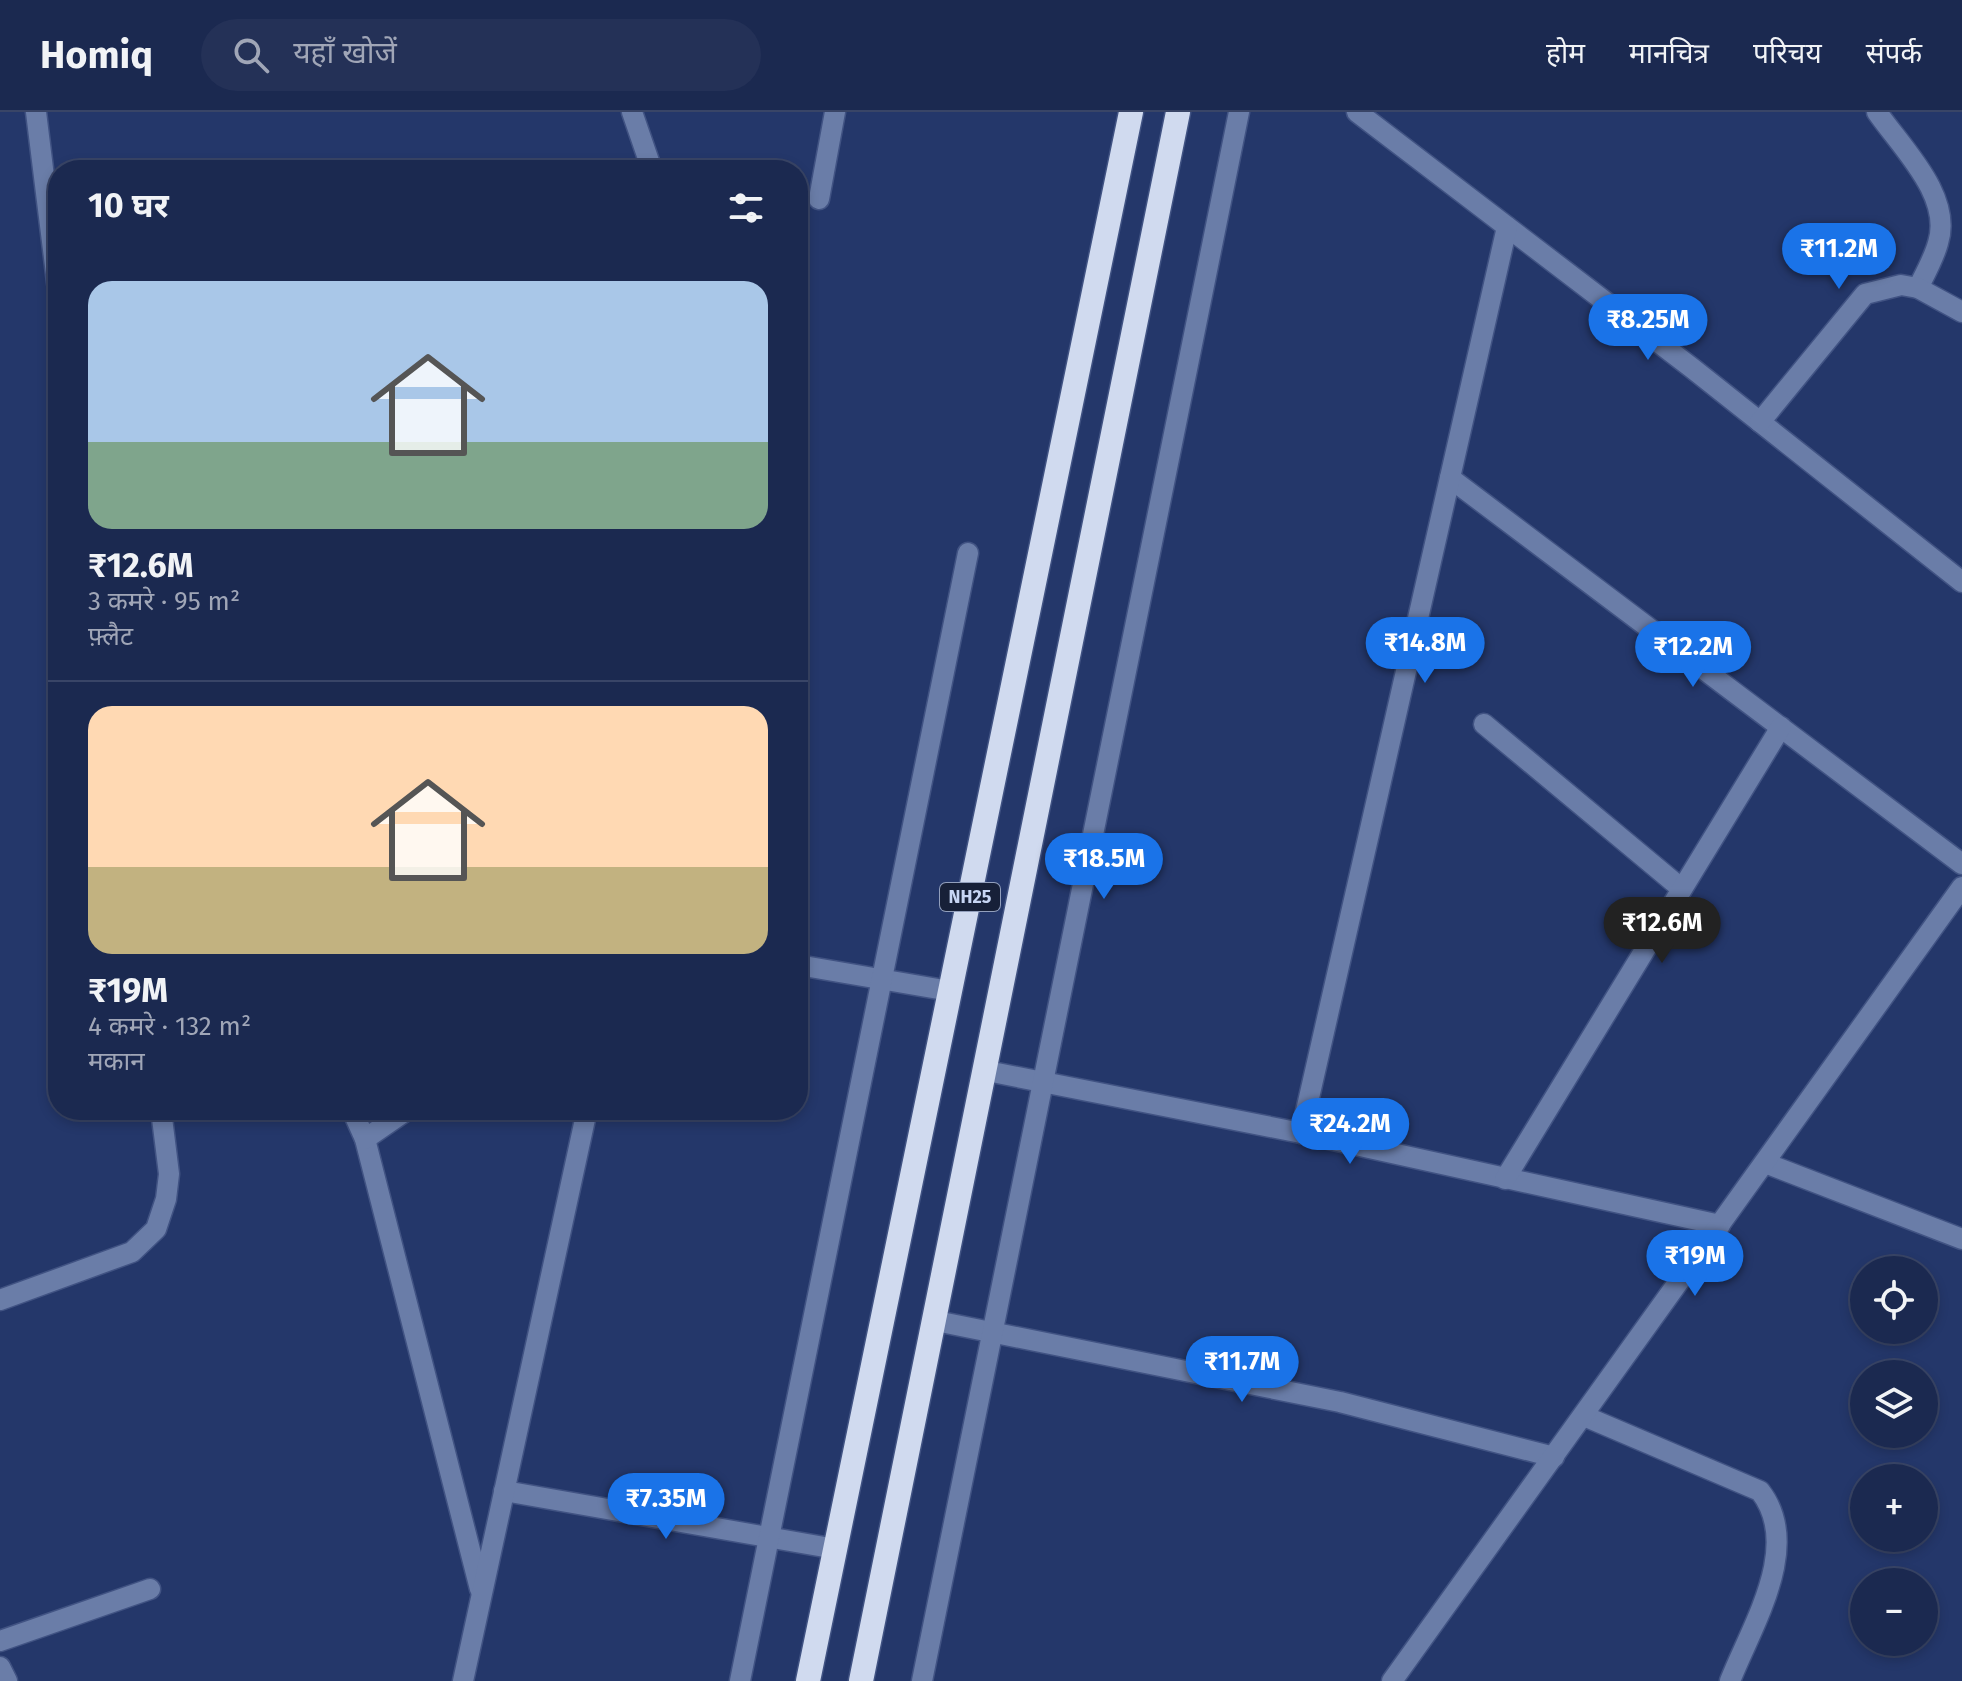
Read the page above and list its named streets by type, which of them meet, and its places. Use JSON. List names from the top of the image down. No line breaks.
{"streets":{"highway":["NH25"]},"page":{"header":"Homiq","search":"यहाँ खोजें","nav":["होम","मानचित्र","परिचय","संपर्क"],"heading":"10 घर","price":["₹11.2M","₹8.25M","₹14.8M","₹12.2M","₹18.5M","₹12.6M","₹24.2M","₹19M","₹11.7M","₹7.35M"],"list":[{"name":"₹12.6M","note":"3 कमरे · 95 m² · फ़्लैट"},{"name":"₹19M","note":"4 कमरे · 132 m² · मकान"}],"map_buttons":["+","−"]}}
